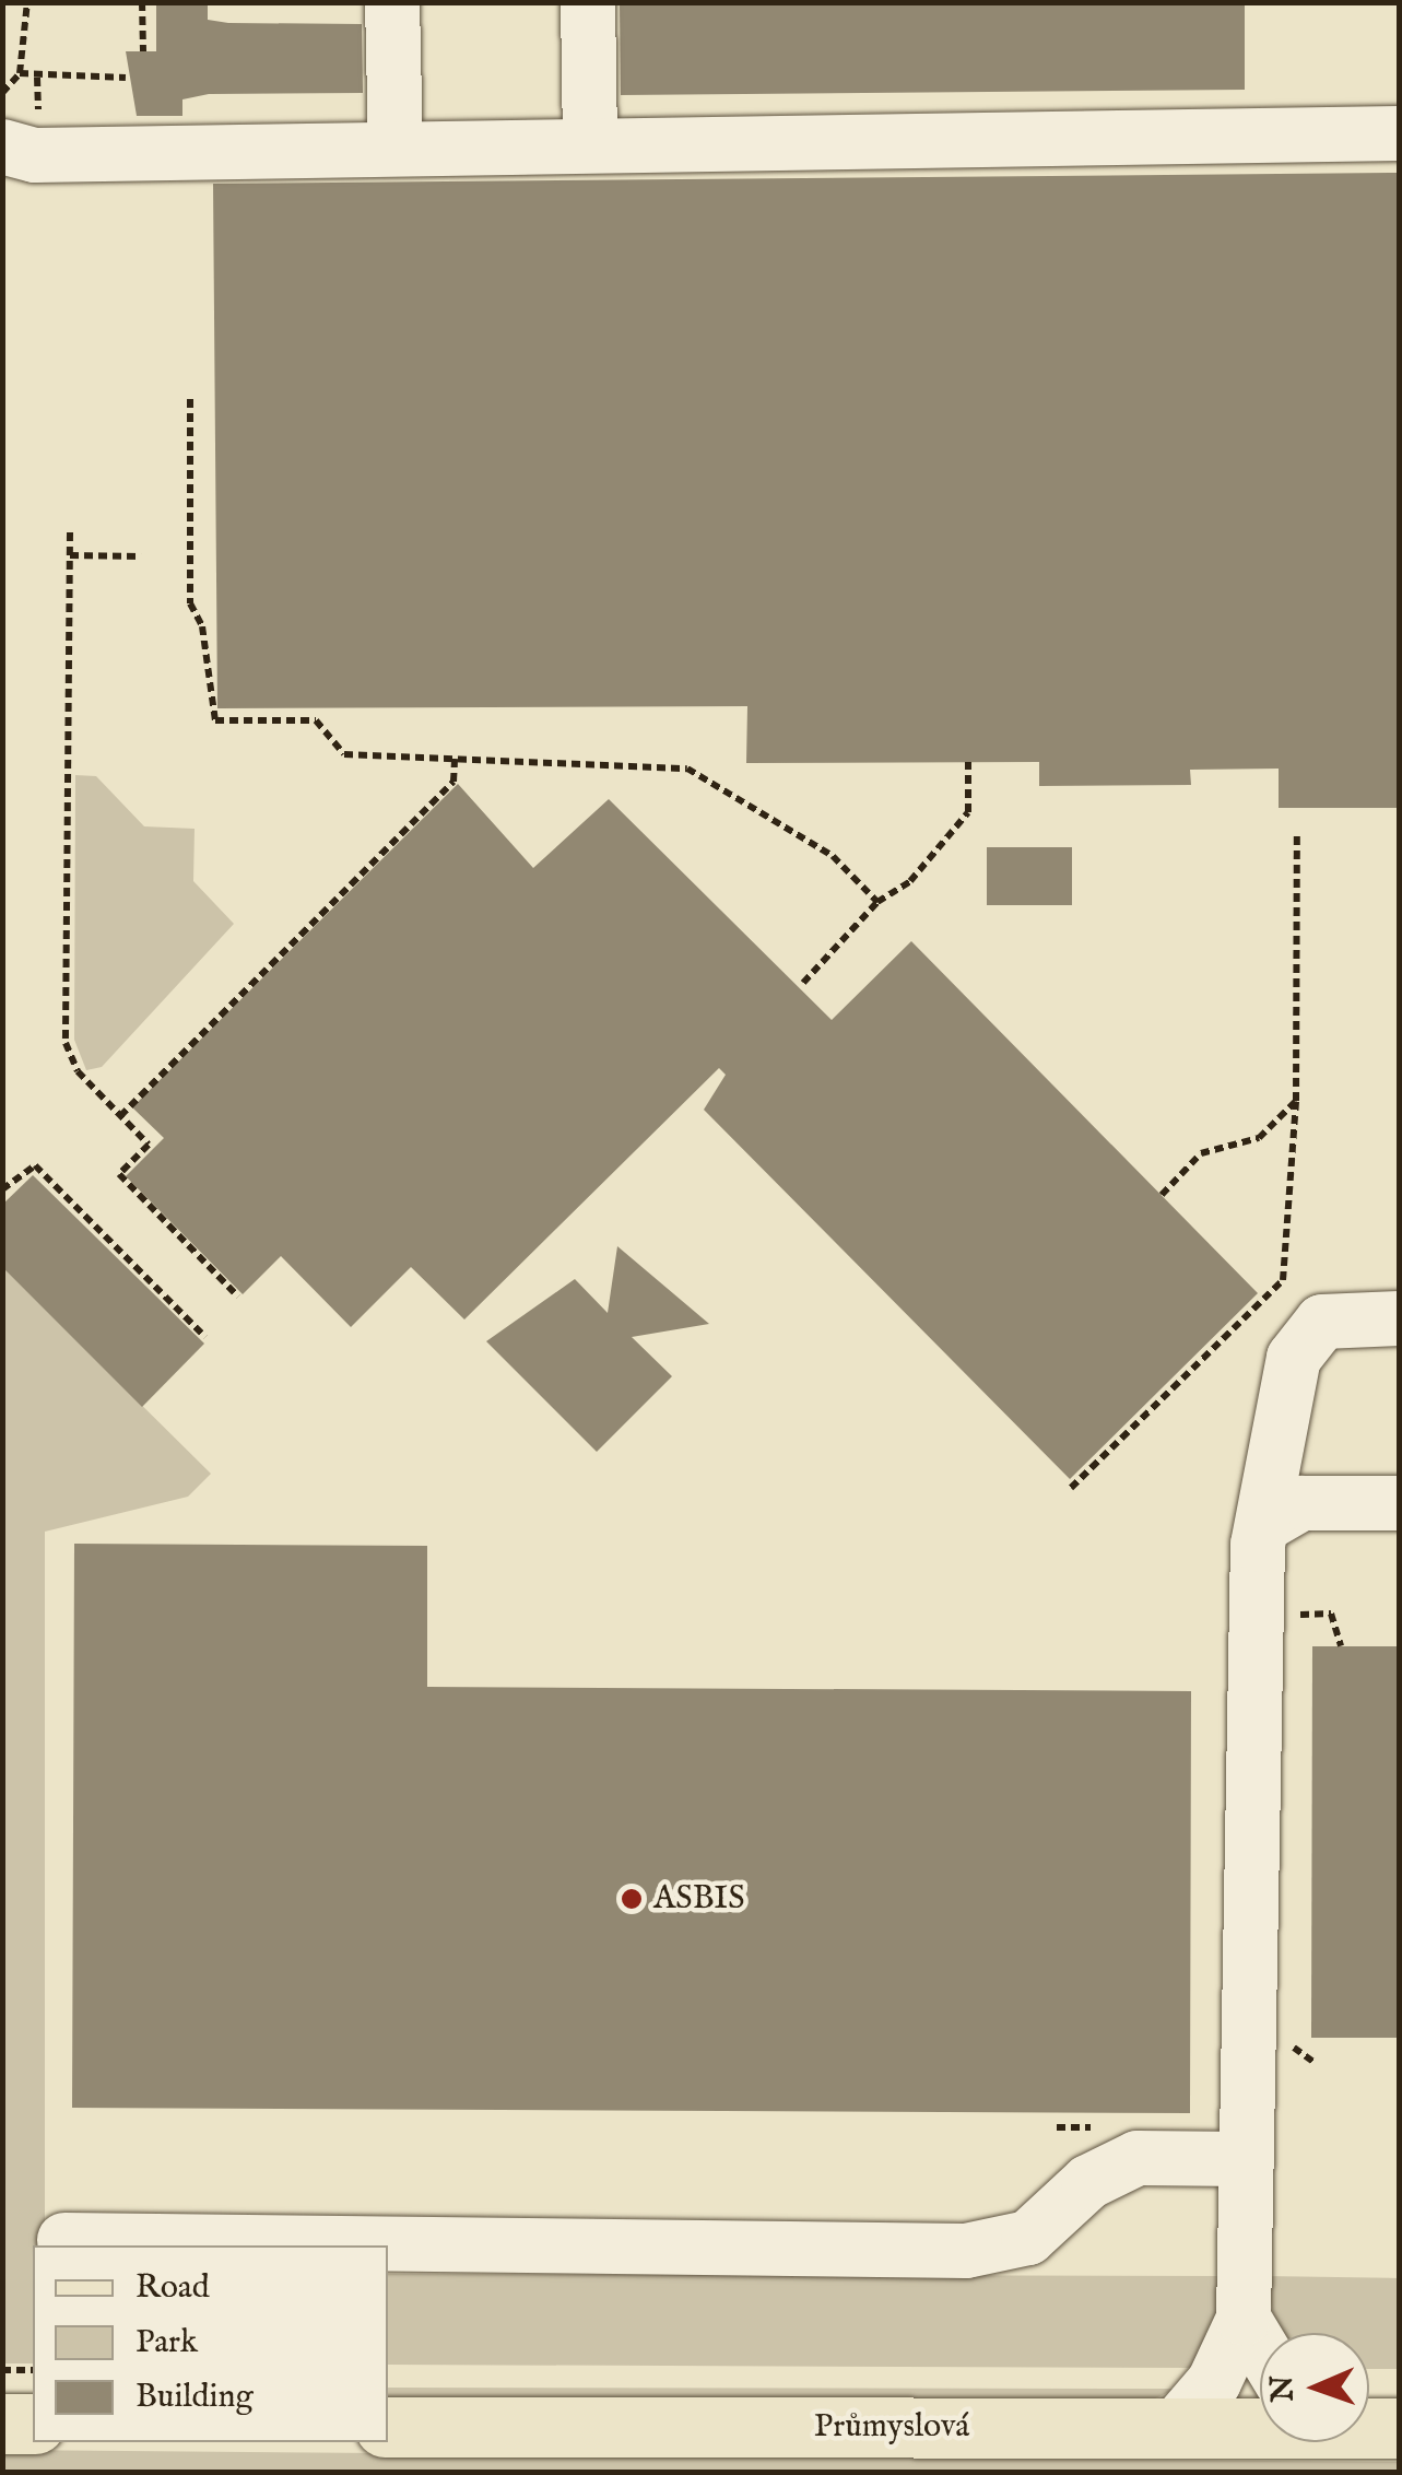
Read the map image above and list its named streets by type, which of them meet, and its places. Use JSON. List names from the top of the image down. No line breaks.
{"streets":{"main road":["Průmyslová"]},"places":["ASBIS"],"legend":["Road","Park","Building"],"north":"left"}
